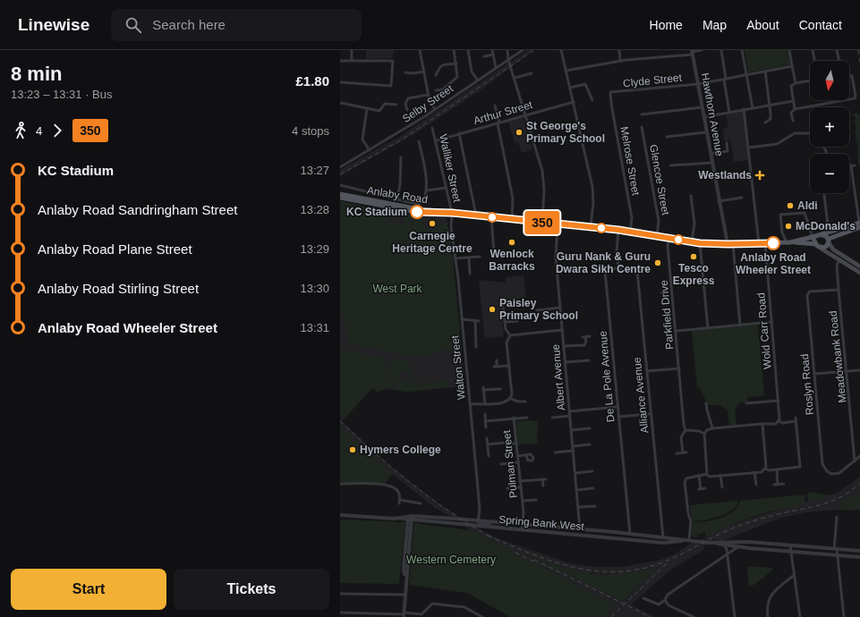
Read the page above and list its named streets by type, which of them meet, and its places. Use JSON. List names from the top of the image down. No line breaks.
{"streets":{"main road":["Anlaby Road"],"street":["Clyde Street","Selby Street","Arthur Street","Hawthorn Avenue","Melrose Street","Walliker Street","Glencoe Street","Parkfield Drive","Wold Carr Road","Meadowbank Road","Walton Street","De La Pole Avenue","Albert Avenue","Roslyn Road","Alliance Avenue","Pulman Street","Spring Bank West"]},"crossings":[["Clyde Street","Hawthorn Avenue"],["Clyde Street","Melrose Street"],["Arthur Street","Walliker Street"],["Hawthorn Avenue","Anlaby Road"],["Melrose Street","Anlaby Road"],["Walliker Street","Anlaby Road"],["Walliker Street","Walton Street"],["Glencoe Street","Anlaby Road"],["Anlaby Road","Parkfield Drive"],["Anlaby Road","Wold Carr Road"],["Anlaby Road","Walton Street"],["Anlaby Road","Albert Avenue"],["Meadowbank Road","Roslyn Road"],["Walton Street","Spring Bank West"],["De La Pole Avenue","Alliance Avenue"],["De La Pole Avenue","Spring Bank West"],["Albert Avenue","Spring Bank West"],["Alliance Avenue","Spring Bank West"],["Pulman Street","Spring Bank West"]],"parks":["West Park","Western Cemetery"],"places":{"other":["St George's Primary School","Aldi","KC Stadium","Carnegie Heritage Centre","McDonald's","Wenlock Barracks","Anlaby Road Wheeler Street","Tesco Express","Guru Nank & Guru Dwara Sikh Centre","Paisley Primary School","Hymers College"],"health":["Westlands"]},"lines":["bus line 350"],"north":"bottom","page":{"header":"Linewise","search":"Search here","nav":["Home","Map","About","Contact"],"heading":["8 min","13:23 – 13:31 · Bus","£1.80"],"on_map":"350","map_buttons":["+","−"],"legs":["4","350","4 stops"],"list":[{"name":"KC Stadium","value":"13:27"},{"name":"Anlaby Road Sandringham Street","value":"13:28"},{"name":"Anlaby Road Plane Street","value":"13:29"},{"name":"Anlaby Road Stirling Street","value":"13:30"},{"name":"Anlaby Road Wheeler Street","value":"13:31"}],"buttons":["Start","Tickets"]}}
